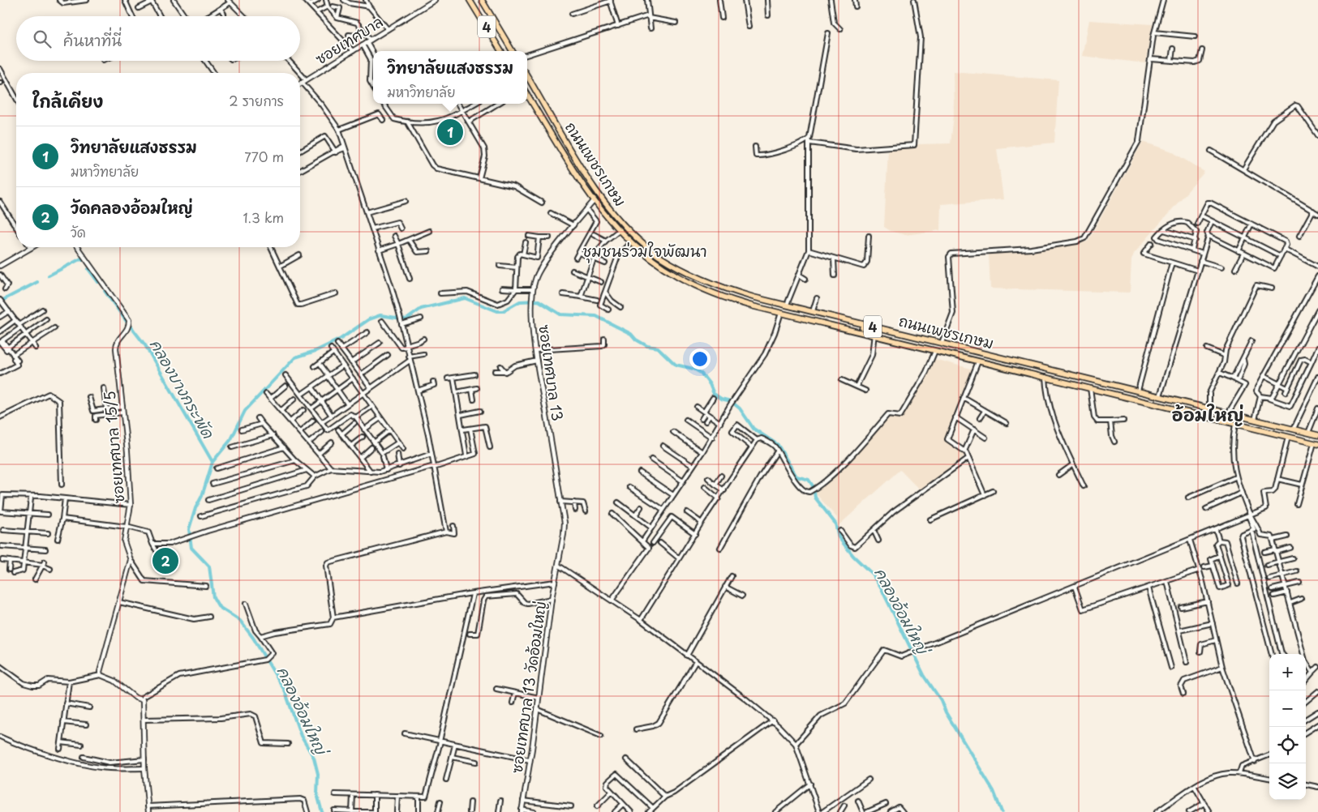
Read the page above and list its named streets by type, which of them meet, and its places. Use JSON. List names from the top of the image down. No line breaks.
{"streets":{"main road":["4","ถนนเพชรเกษม"],"street":["ซอยเทศบาล","ซอยเทศบาล 13","ซอยเทศบาล 15/5","ซอยเทศบาล 13 วัดอ้อมใหญ่"]},"crossings":[["ถนนเพชรเกษม","ซอยเทศบาล 13"],["ซอยเทศบาล 13","ซอยเทศบาล 13 วัดอ้อมใหญ่"]],"districts":["ชุมชนร่วมใจพัฒนา","อ้อมใหญ่"],"water":["คลองบางกระพัด","คลองอ้อมใหญ่"],"page":{"search":"ค้นหาที่นี่","popup":["วิทยาลัยแสงธรรม","มหาวิทยาลัย"],"heading":["ใกล้เคียง","2 รายการ"],"pins":["1","2"],"list":[{"mark":"1","name":"วิทยาลัยแสงธรรม","note":"มหาวิทยาลัย","value":"770 m"},{"mark":"2","name":"วัดคลองอ้อมใหญ่","note":"วัด","value":"1.3 km"}],"map_buttons":["+","−"]}}
